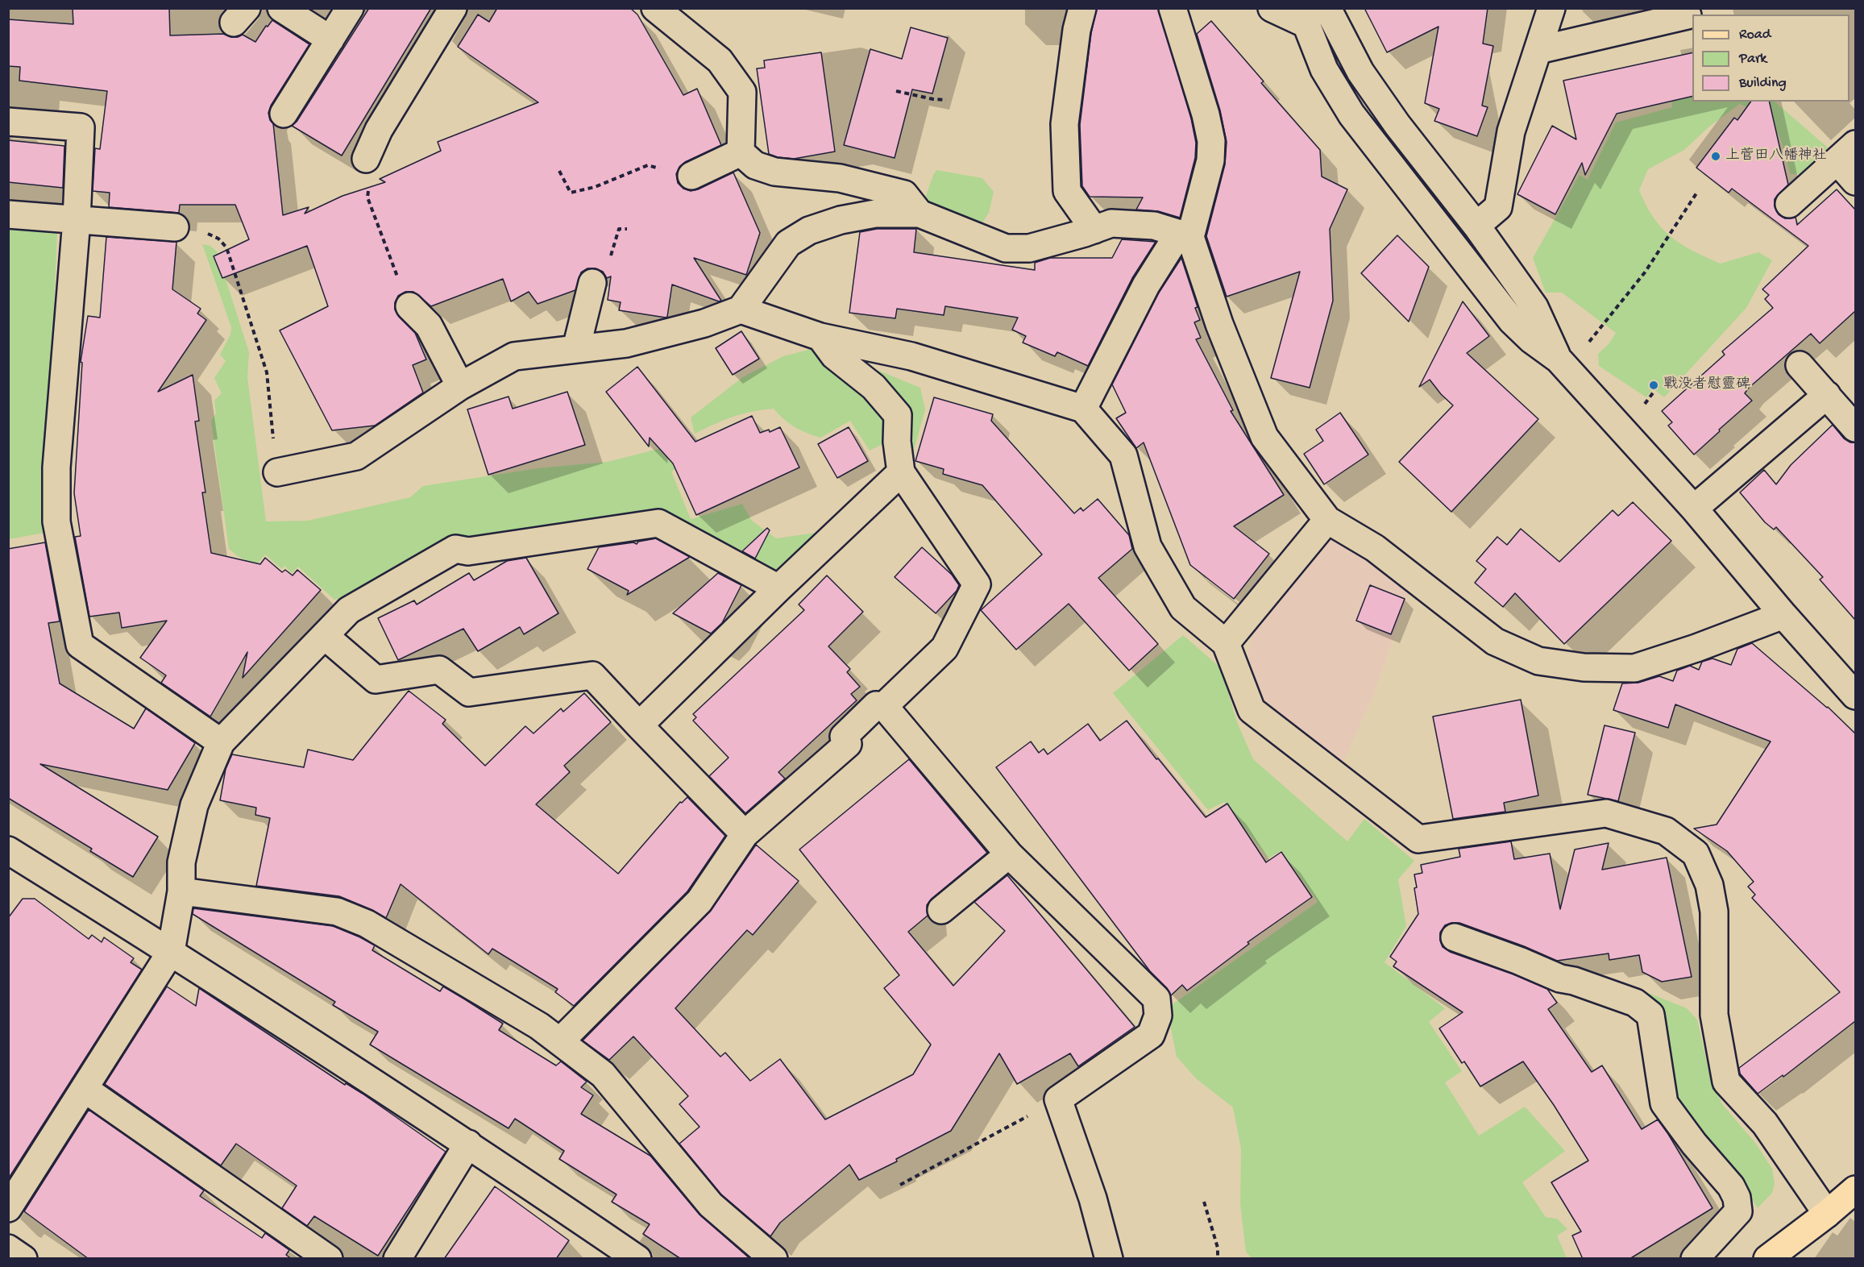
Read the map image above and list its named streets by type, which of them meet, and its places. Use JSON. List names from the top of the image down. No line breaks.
{"places":["上菅田八幡神社","戰没者慰靈碑"],"legend":["Road","Park","Building"]}
